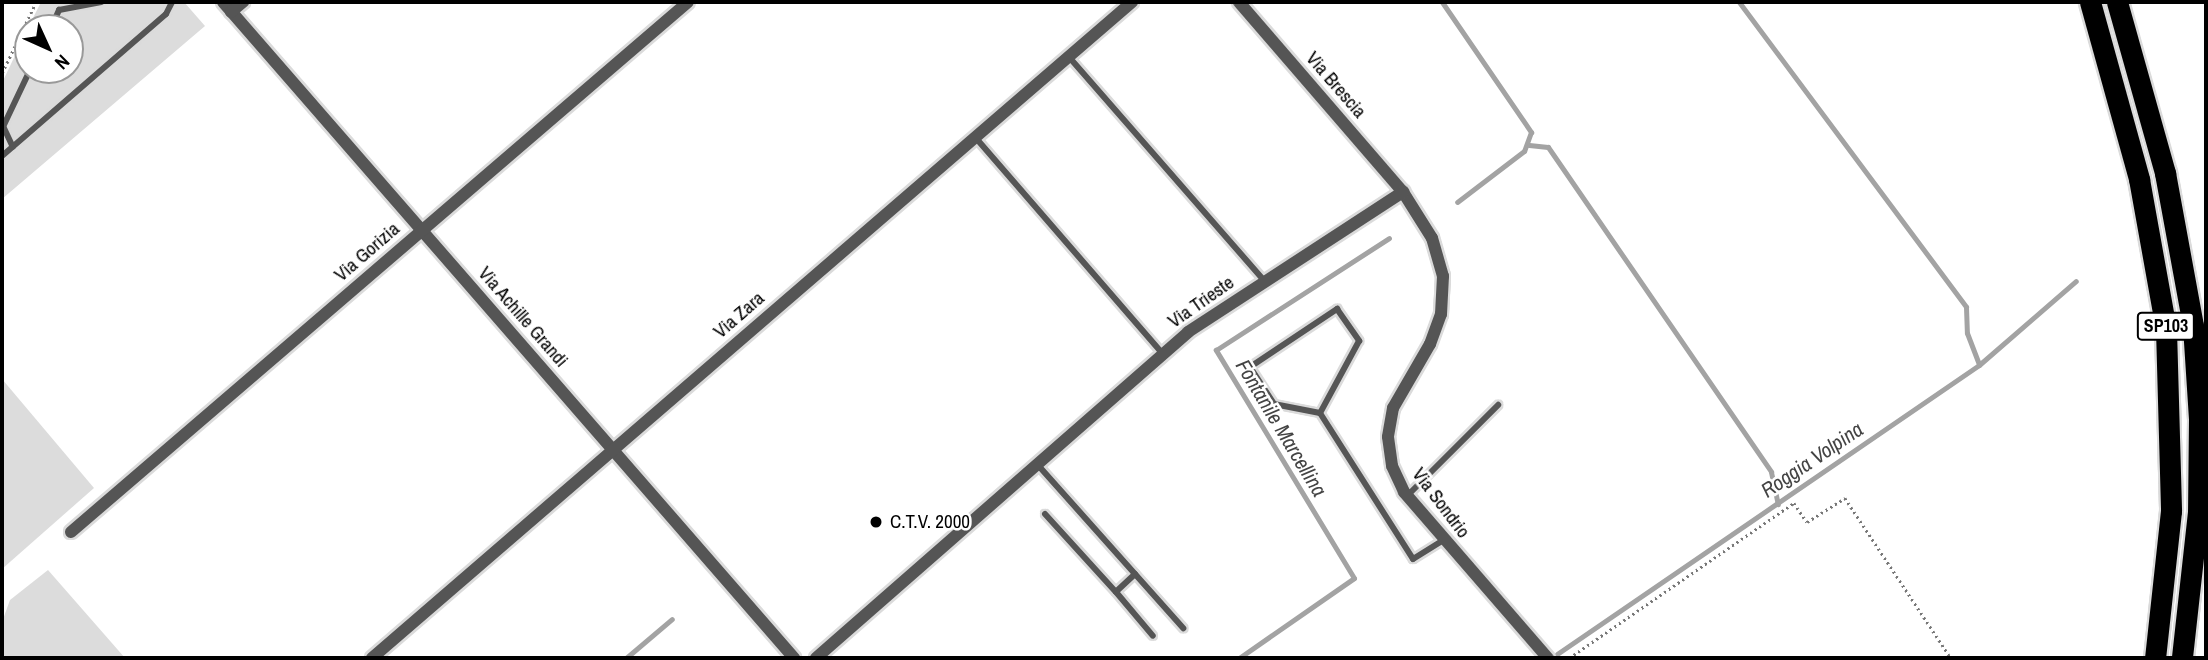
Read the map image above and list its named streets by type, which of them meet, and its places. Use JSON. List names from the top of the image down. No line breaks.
{"streets":{"highway":["SP103"],"street":["Via Brescia","Via Gorizia","Via Trieste","Via Zara","Via Achille Grandi","Via Sondrio"]},"crossings":[["Via Brescia","Via Trieste"],["Via Brescia","Via Sondrio"],["Via Gorizia","Via Achille Grandi"],["Via Trieste","Via Sondrio"],["Via Zara","Via Achille Grandi"]],"water":["Fontanile Marcellina","Roggia Volpina"],"places":["C.T.V. 2000"],"north":"bottom right"}
